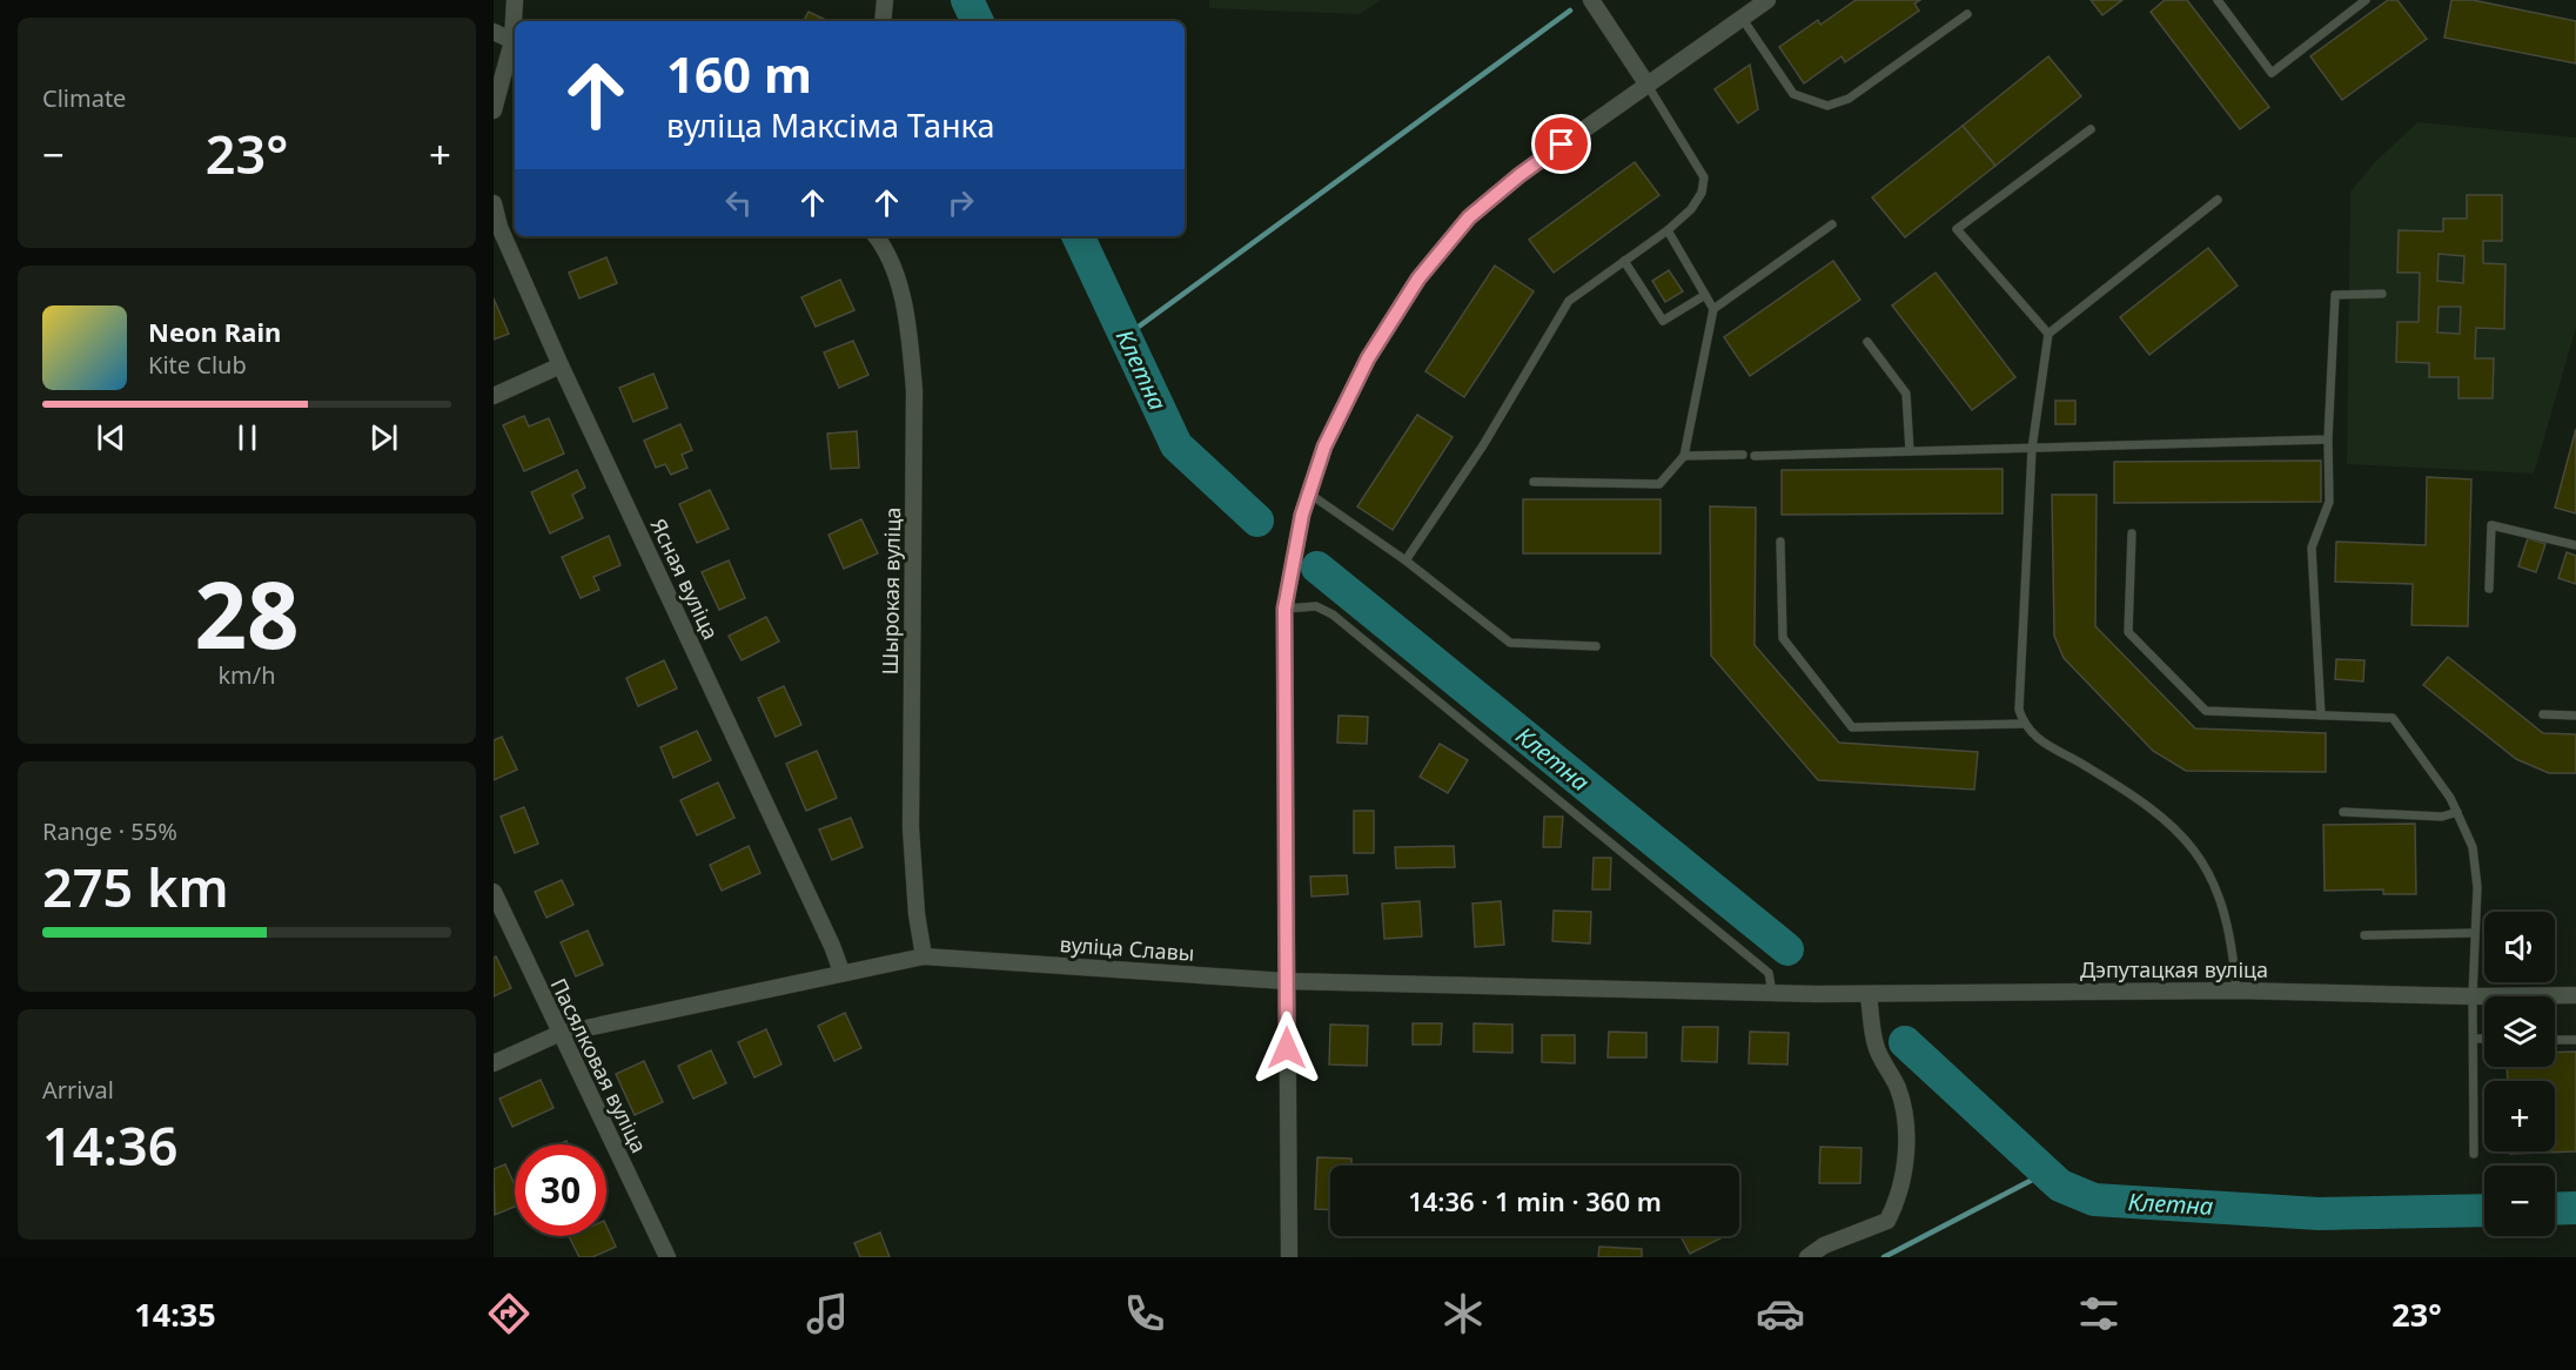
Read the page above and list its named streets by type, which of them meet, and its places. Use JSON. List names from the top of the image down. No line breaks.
{"streets":{"street":["Ясная вуліца","Шырокая вуліца","вуліца Славы","Дэпутацкая вуліца","Пасялковая вуліца"]},"crossings":[["Ясная вуліца","вуліца Славы"],["Шырокая вуліца","вуліца Славы"],["вуліца Славы","Дэпутацкая вуліца"],["вуліца Славы","Пасялковая вуліца"]],"water":["Клетна"],"page":{"tile":["Climate",["28","km/h"],["Range · 55%","275 km"],["Arrival","14:36"]],"turn":["160 m","вуліца Максіма Танка"],"heat":["−","23°","+"],"song":["Neon Rain","Kite Club"],"map_buttons":["+","−"],"limit":"30","trip":"14:36 · 1 min · 360 m","tabs":["14:35","23°"]}}
